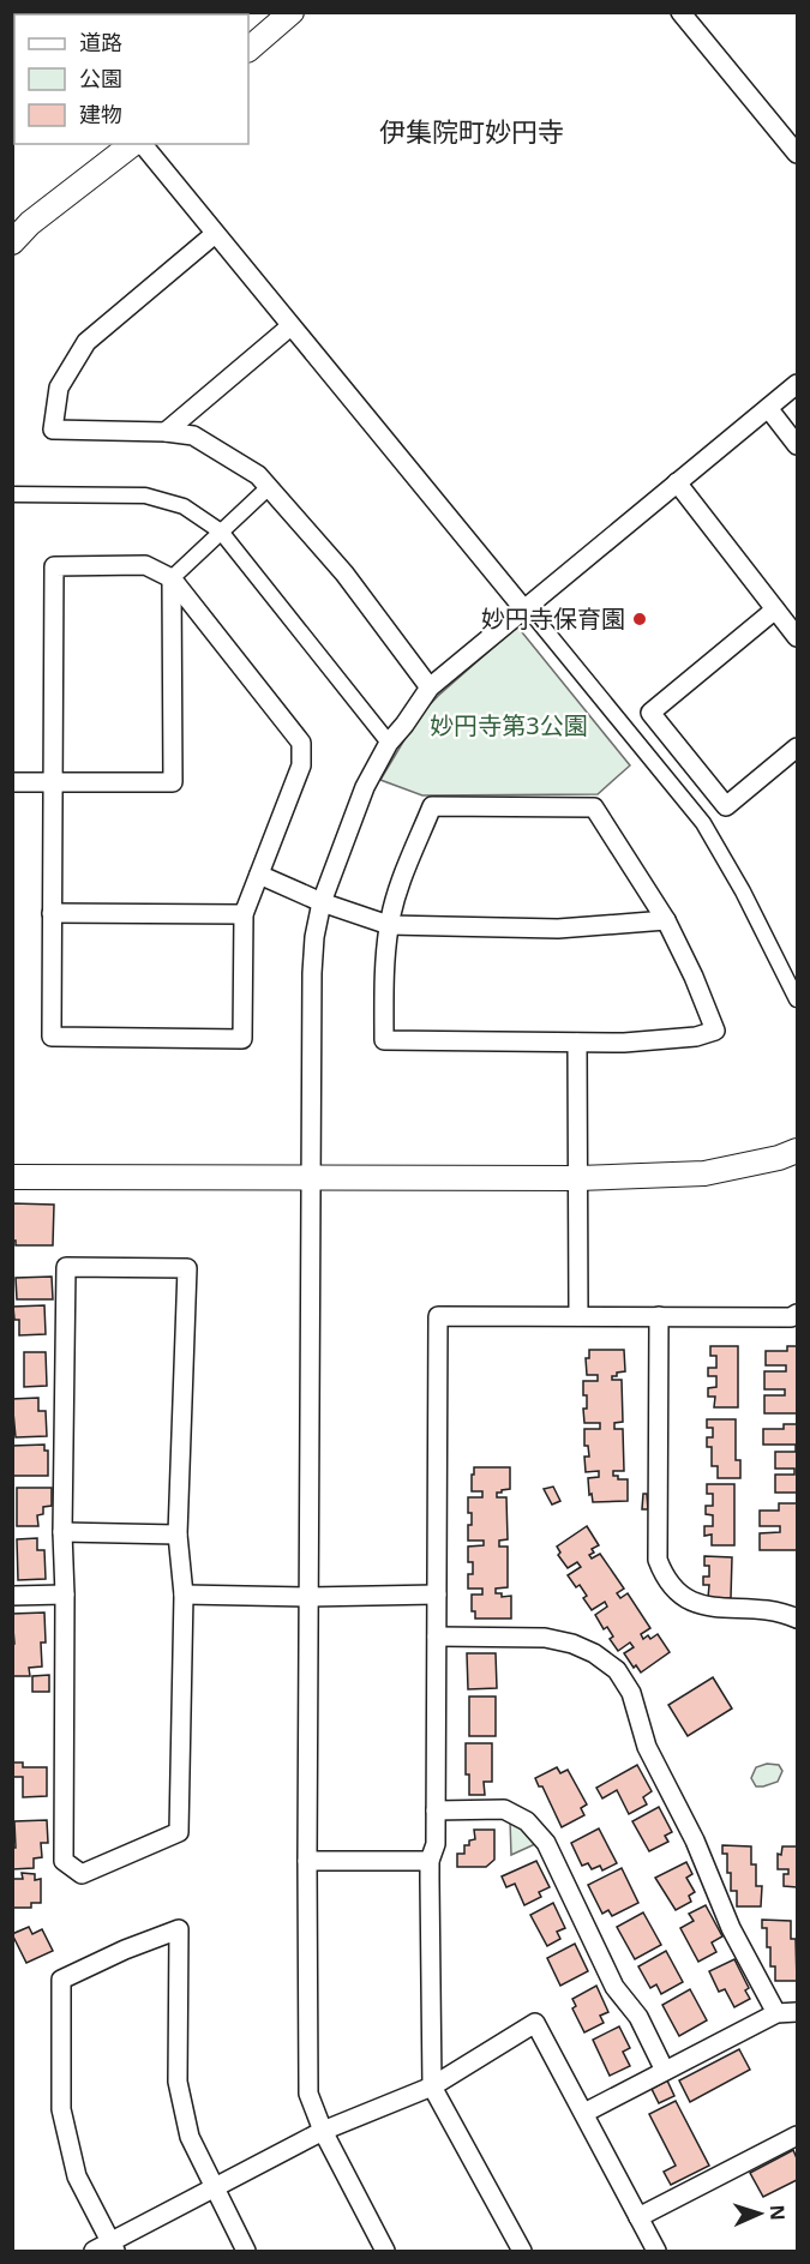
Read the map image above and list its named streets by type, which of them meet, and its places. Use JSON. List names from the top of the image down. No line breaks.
{"districts":["伊集院町妙円寺"],"parks":["妙円寺第3公園"],"places":["妙円寺保育園"],"legend":["道路","公園","建物"],"north":"right"}
